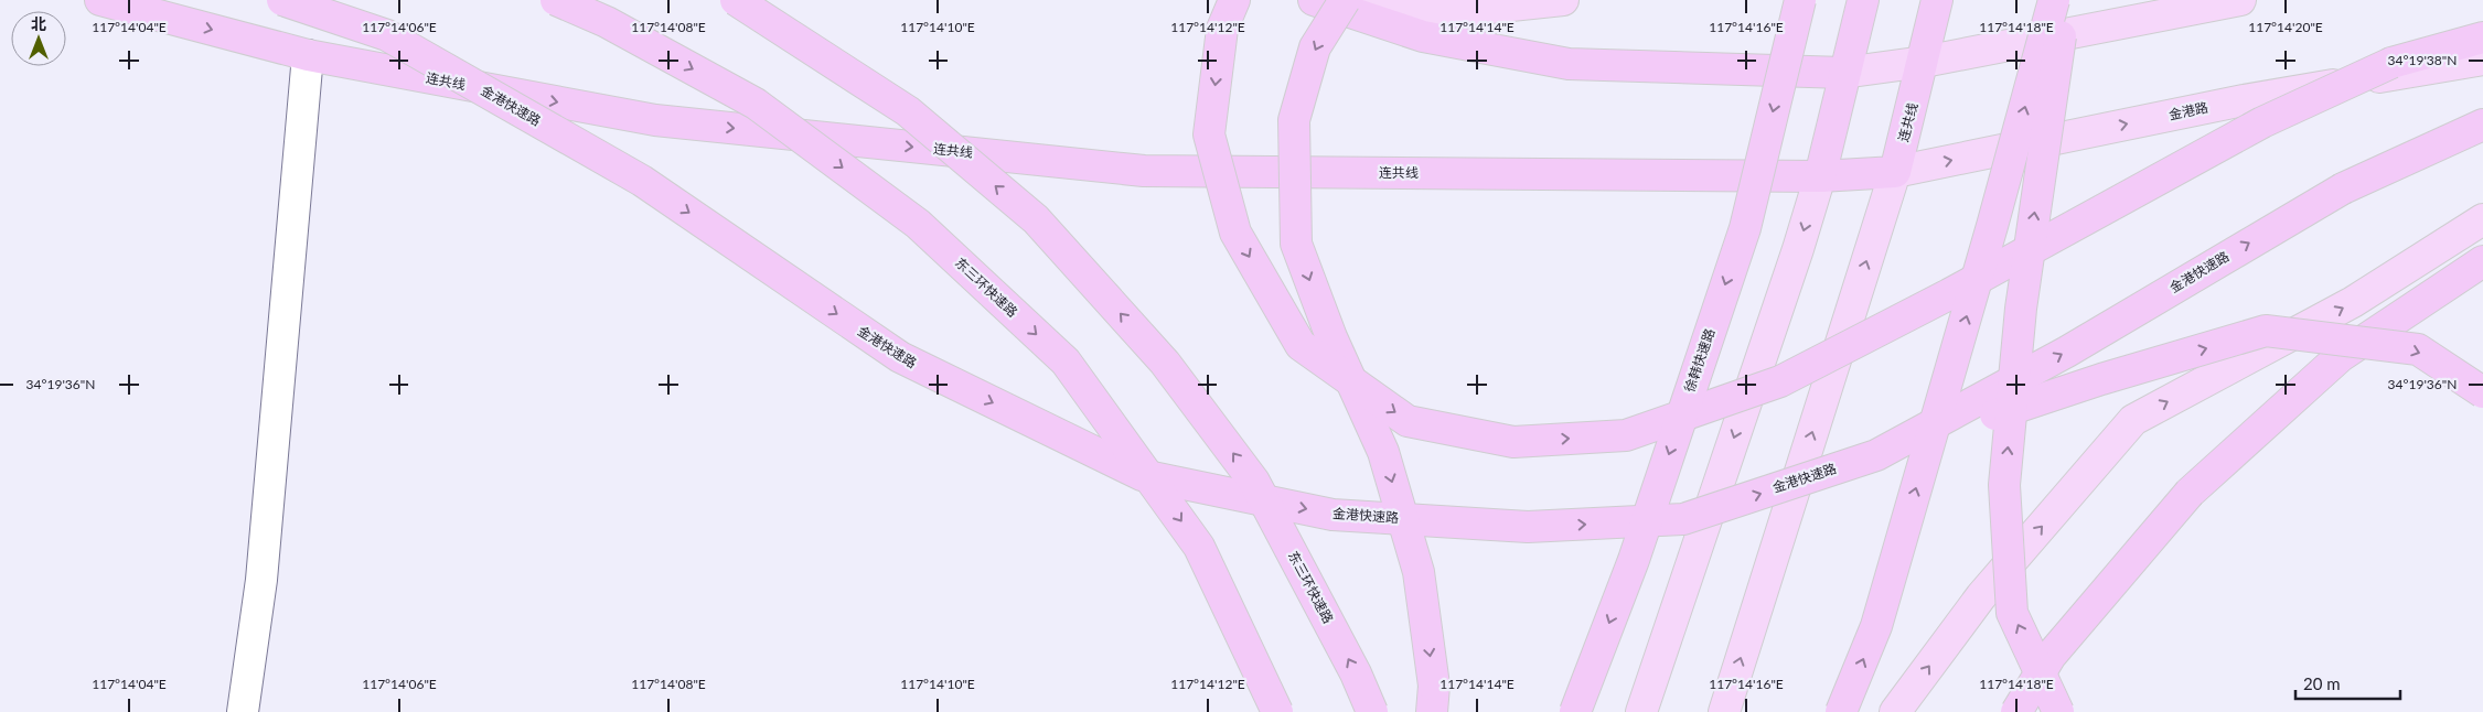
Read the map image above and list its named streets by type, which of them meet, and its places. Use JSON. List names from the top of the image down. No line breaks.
{"streets":{"highway":["连共线","金港快速路","东三环快速路","徐韩快速路"],"main road":["金港路"]},"crossings":[["连共线","金港路"]],"one_way":["连共线","金港快速路"],"scale_bar":"20 m","north":"top","coordinates":["117°14'04\"E","117°14'06\"E","117°14'08\"E","117°14'10\"E","117°14'12\"E","117°14'14\"E","117°14'16\"E","117°14'18\"E","117°14'20\"E","34°19'38\"N","34°19'36\"N"]}
